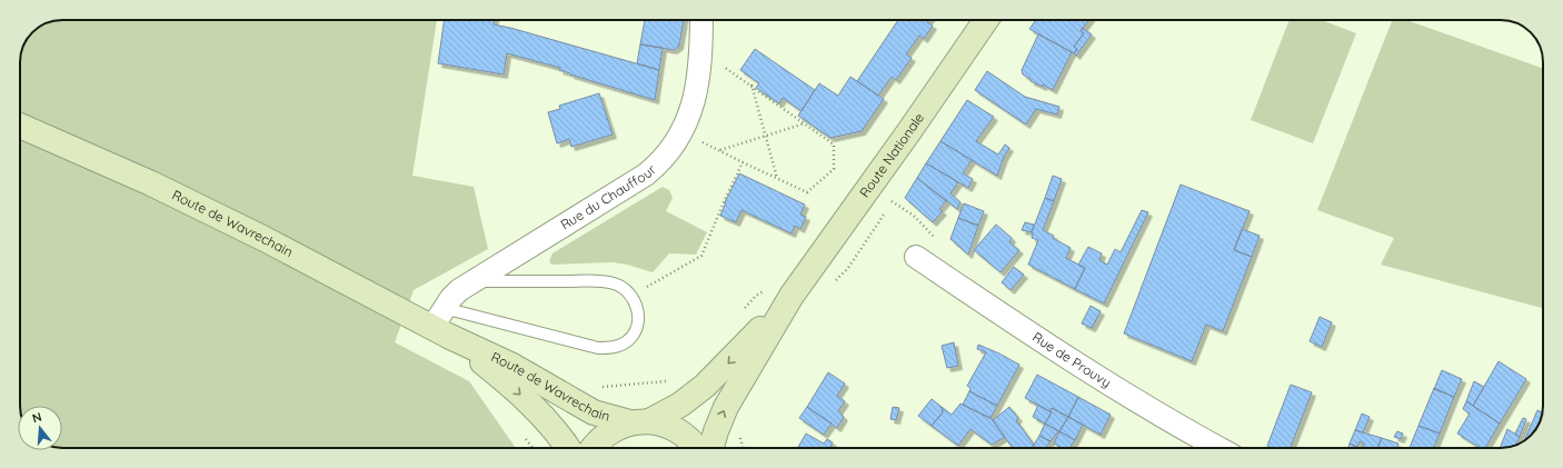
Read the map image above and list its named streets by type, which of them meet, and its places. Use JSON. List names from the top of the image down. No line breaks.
{"streets":{"main road":["Route Nationale","Route de Wavrechain"],"street":["Rue du Chauffour","Rue de Prouvy"]},"crossings":[["Route Nationale","Route de Wavrechain"],["Rue du Chauffour","Route de Wavrechain"]],"north":"top"}
